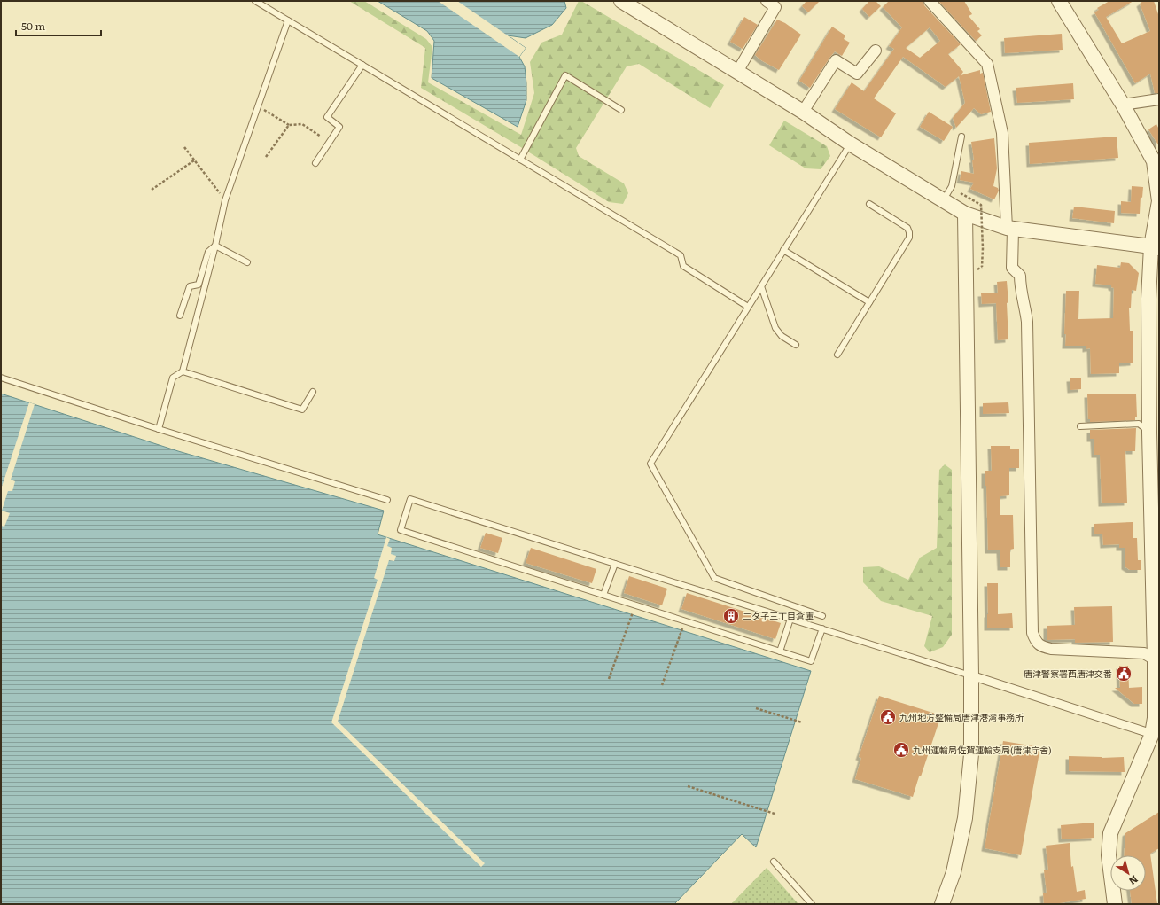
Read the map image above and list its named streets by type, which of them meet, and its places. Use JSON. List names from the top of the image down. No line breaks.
{"places":{"building":["二タ子三丁目倉庫"],"public building":["唐津警察署西唐津交番","九州地方整備局唐津港湾事務所","九州運輸局佐賀運輸支局(唐津庁舎)"]},"scale_bar":"50 m","north":"bottom right"}
